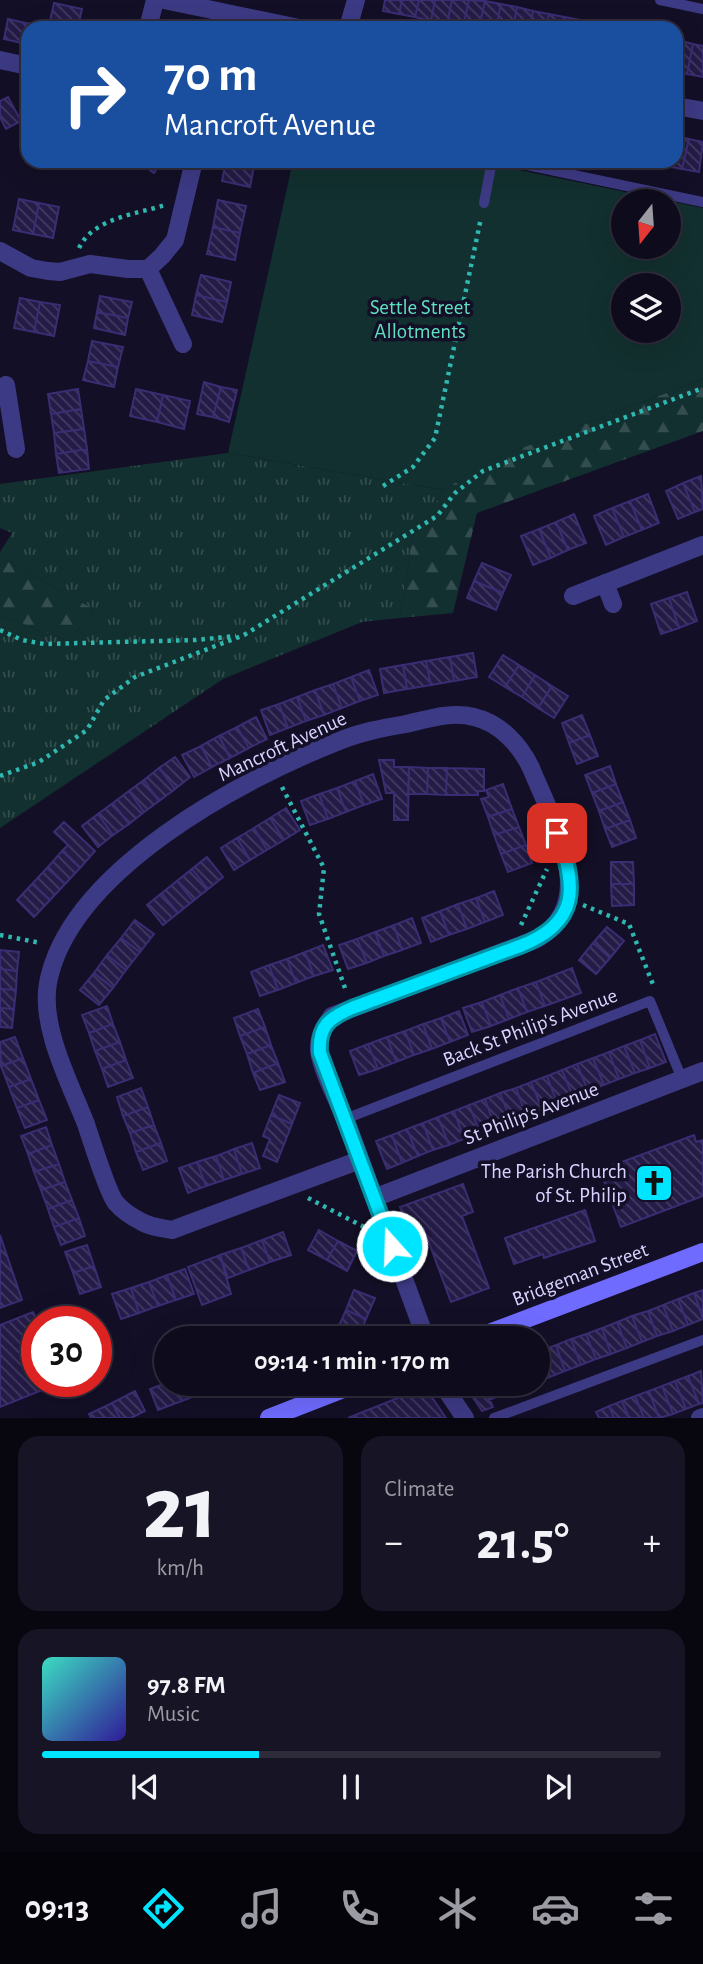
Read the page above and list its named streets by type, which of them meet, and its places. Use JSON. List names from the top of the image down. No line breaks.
{"streets":{"street":["Mancroft Avenue","St Philip's Avenue","Bridgeman Street"],"lane":["Back St Philip's Avenue"]},"crossings":[["Back St Philip's Avenue","St Philip's Avenue"]],"parks":["Settle Street Allotments"],"places":{"church":["The Parish Church of St. Philip"]},"north":"bottom","page":{"turn":["70 m","Mancroft Avenue"],"limit":"30","trip":"09:14 · 1 min · 170 m","tile":[["21","km/h"],"Climate"],"heat":["−","21.5°","+"],"song":["97.8 FM","Music"],"tabs":"09:13"}}
